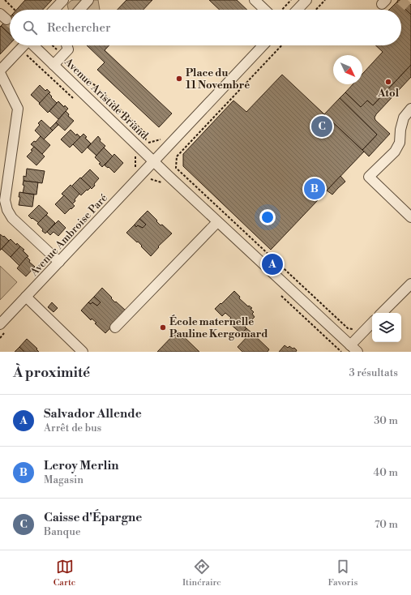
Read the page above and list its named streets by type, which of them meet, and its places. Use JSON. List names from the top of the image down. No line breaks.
{"streets":{"street":["Avenue Aristide Briand","Avenue Ambroise Paré"]},"crossings":[["Avenue Aristide Briand","Avenue Ambroise Paré"]],"places":["Place du 11 Novembre","Atol","École maternelle Pauline Kergomard"],"north":"bottom right","page":{"search":"Rechercher","pins":["C","B","A"],"heading":["À proximité","3 résultats"],"list":[{"mark":"A","name":"Salvador Allende","note":"Arrêt de bus","value":"30 m"},{"mark":"B","name":"Leroy Merlin","note":"Magasin","value":"40 m"},{"mark":"C","name":"Caisse d'Épargne","note":"Banque","value":"70 m"}],"nav":["Carte","Itinéraire","Favoris"]}}
